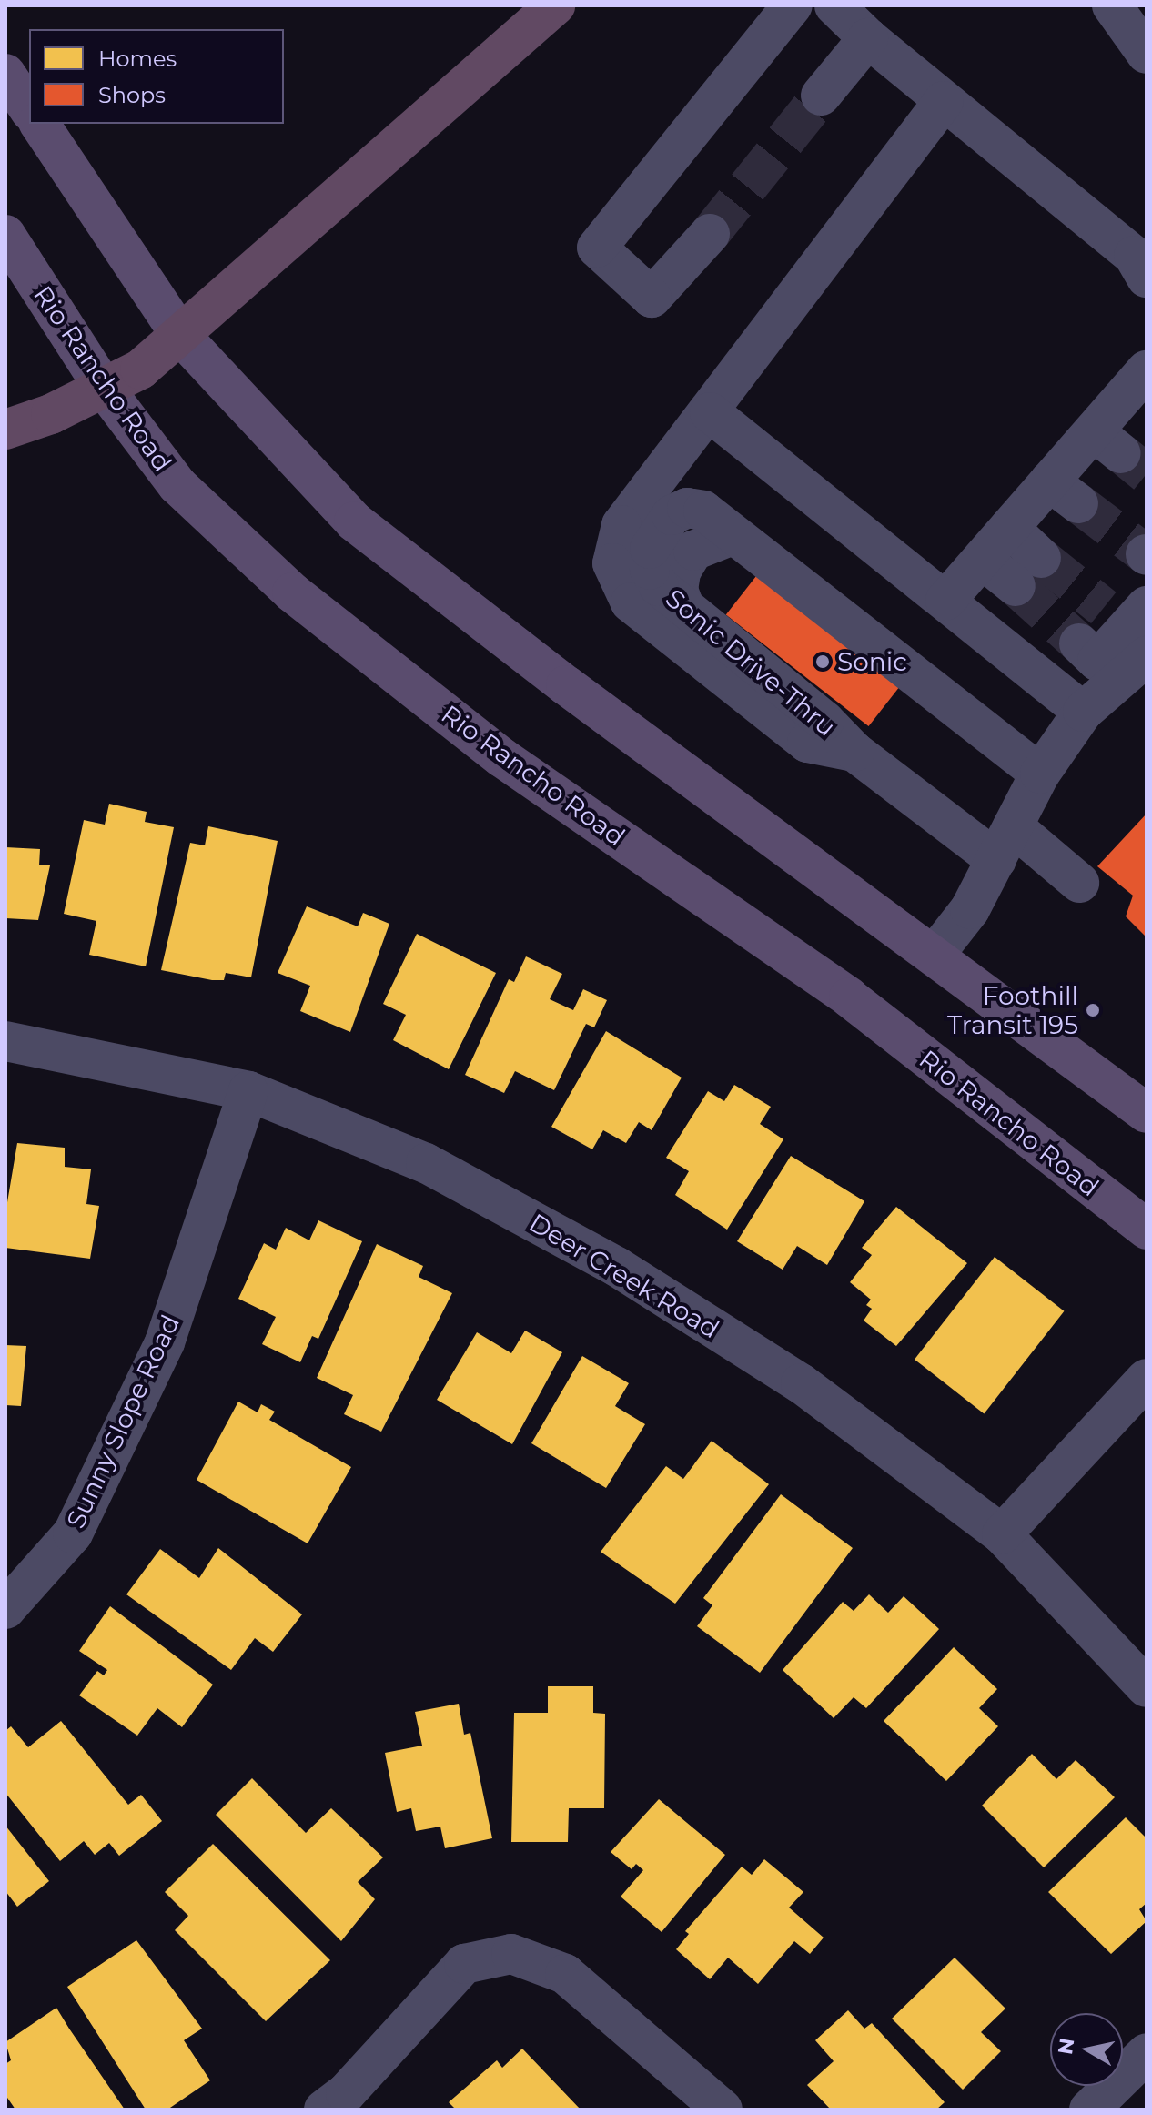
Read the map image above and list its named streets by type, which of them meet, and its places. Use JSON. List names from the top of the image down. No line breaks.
{"streets":{"main road":["Rio Rancho Road"],"street":["Sonic Drive-Thru","Deer Creek Road","Sunny Slope Road"]},"crossings":[["Deer Creek Road","Sunny Slope Road"]],"places":["Sonic","Foothill Transit 195"],"legend":["Homes","Shops"],"north":"left"}
